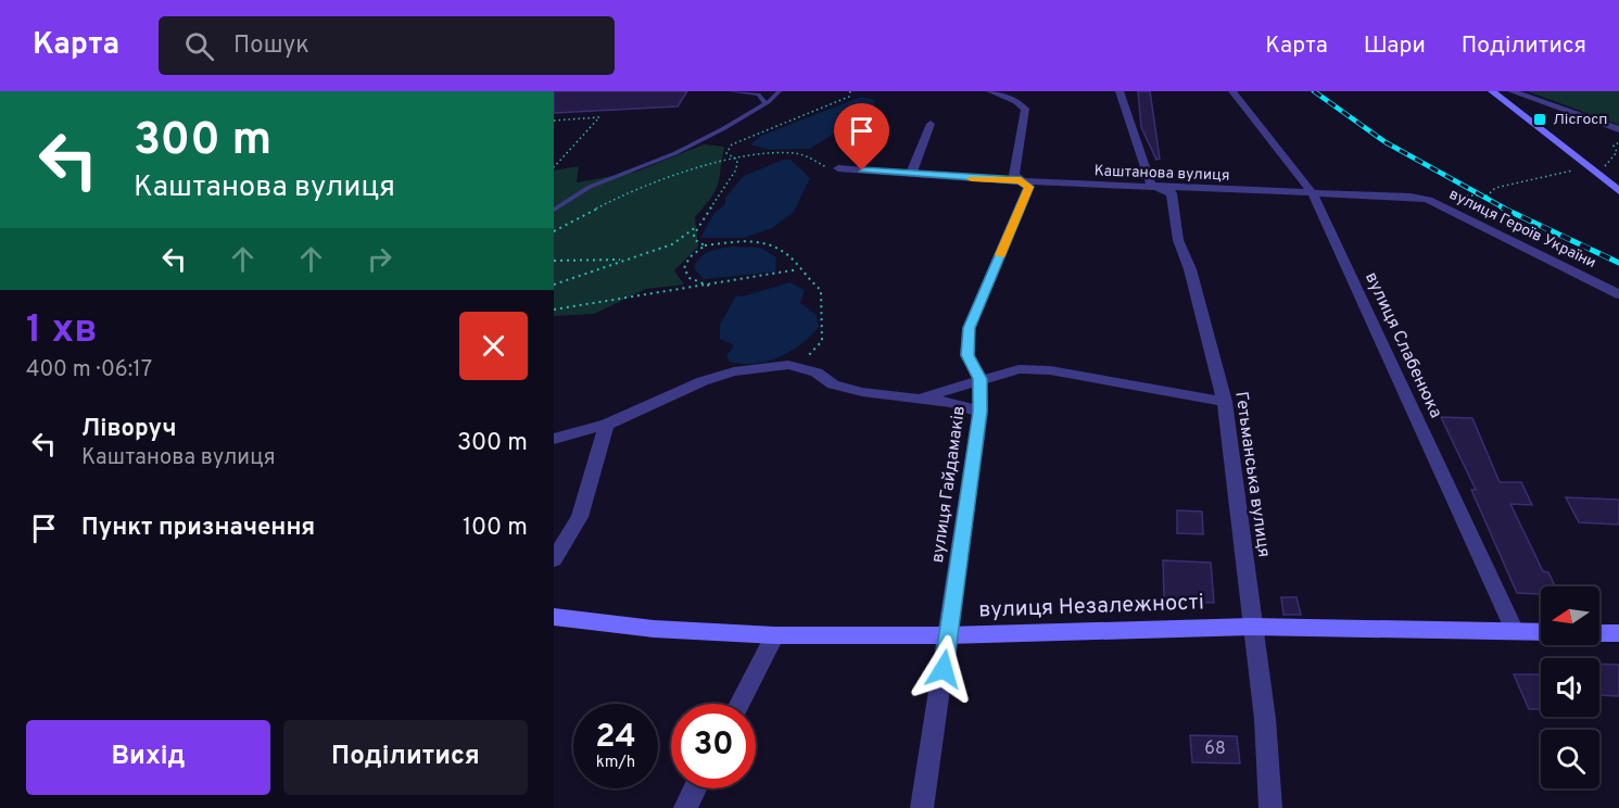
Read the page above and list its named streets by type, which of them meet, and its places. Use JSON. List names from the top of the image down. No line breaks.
{"streets":{"street":["Каштанова вулиця","вулиця Героїв України","вулиця Слабенюка","Гетьманська вулиця","вулиця Гайдамаків","вулиця Незалежності"]},"crossings":[["Каштанова вулиця","вулиця Героїв України"],["Каштанова вулиця","вулиця Слабенюка"],["Каштанова вулиця","Гетьманська вулиця"],["Каштанова вулиця","вулиця Гайдамаків"],["вулиця Слабенюка","вулиця Незалежності"],["Гетьманська вулиця","вулиця Незалежності"],["вулиця Гайдамаків","вулиця Незалежності"]],"places":{"transit":["Лісгосп"]},"house_numbers":["68"],"north":"left","page":{"header":"Карта","search":"Пошук","nav":["Карта","Шари","Поділитися"],"turn":["300 m","Каштанова вулиця"],"heading":["1 хв","400 m · 06:17"],"list":[{"name":"Ліворуч","note":"Каштанова вулиця","value":"300 m"},{"name":"Пункт призначення","value":"100 m"}],"speed":"24 km/h","limit":"30","buttons":["Вихід","Поділитися"]}}
